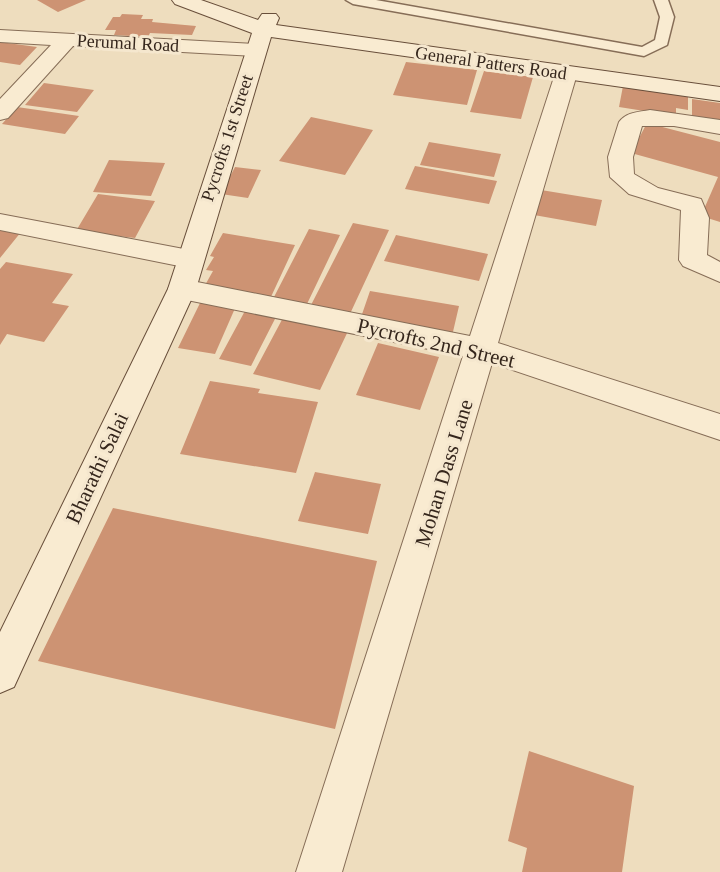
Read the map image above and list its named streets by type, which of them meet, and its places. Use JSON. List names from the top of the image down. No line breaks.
{"streets":{"street":["Perumal Road","General Patters Road","Pycrofts 1st Street","Pycrofts 2nd Street","Bharathi Salai","Mohan Dass Lane"]},"crossings":[["Perumal Road","General Patters Road"],["Perumal Road","Pycrofts 1st Street"],["General Patters Road","Pycrofts 1st Street"],["General Patters Road","Mohan Dass Lane"],["Pycrofts 1st Street","Pycrofts 2nd Street"],["Pycrofts 1st Street","Bharathi Salai"],["Pycrofts 2nd Street","Bharathi Salai"],["Pycrofts 2nd Street","Mohan Dass Lane"]]}
